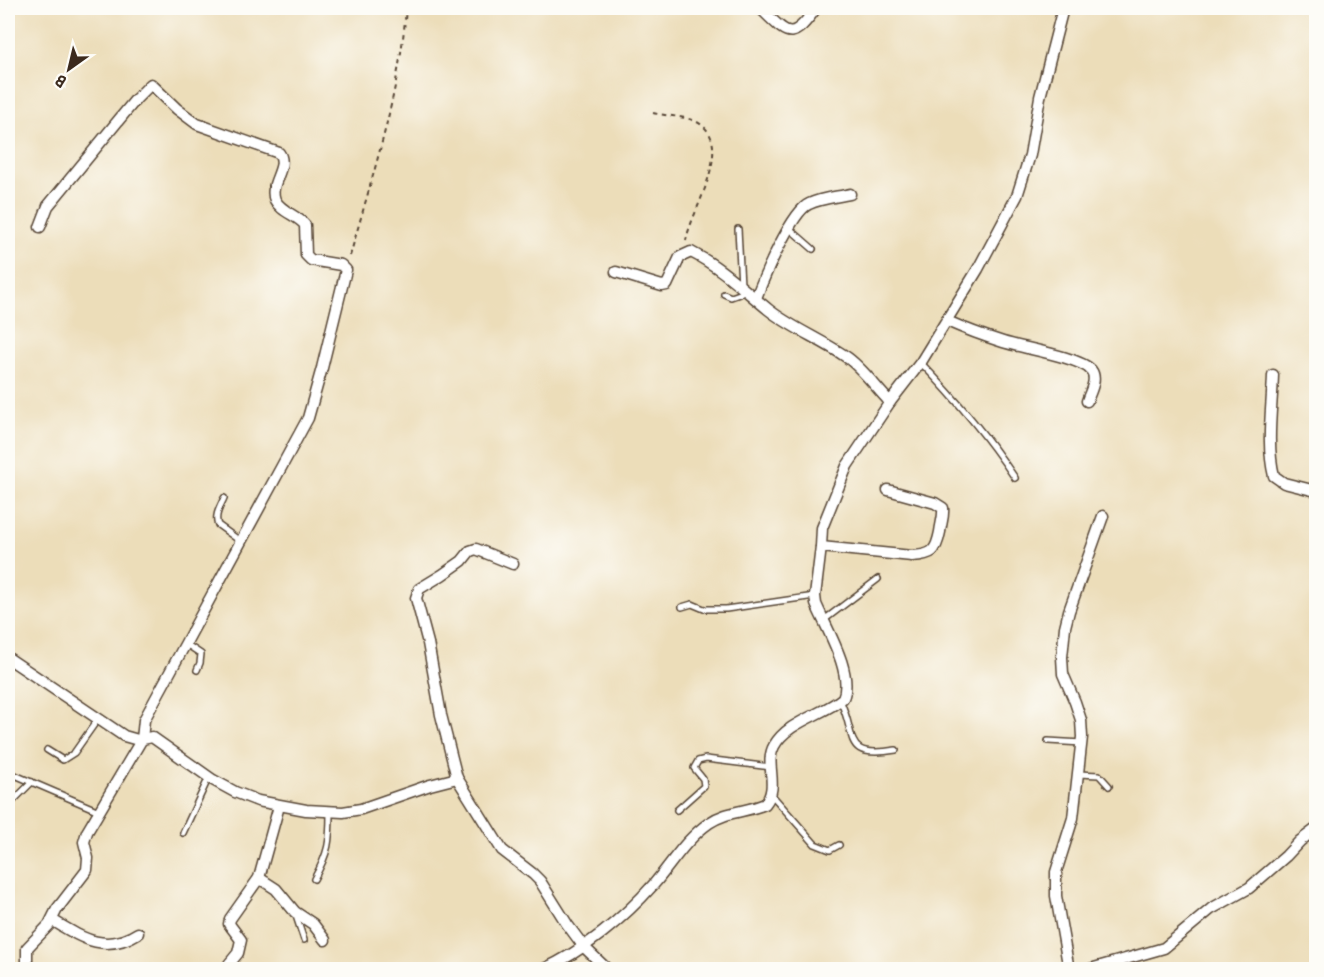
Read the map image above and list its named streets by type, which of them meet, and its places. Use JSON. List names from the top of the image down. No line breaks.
{"north":"bottom left"}
